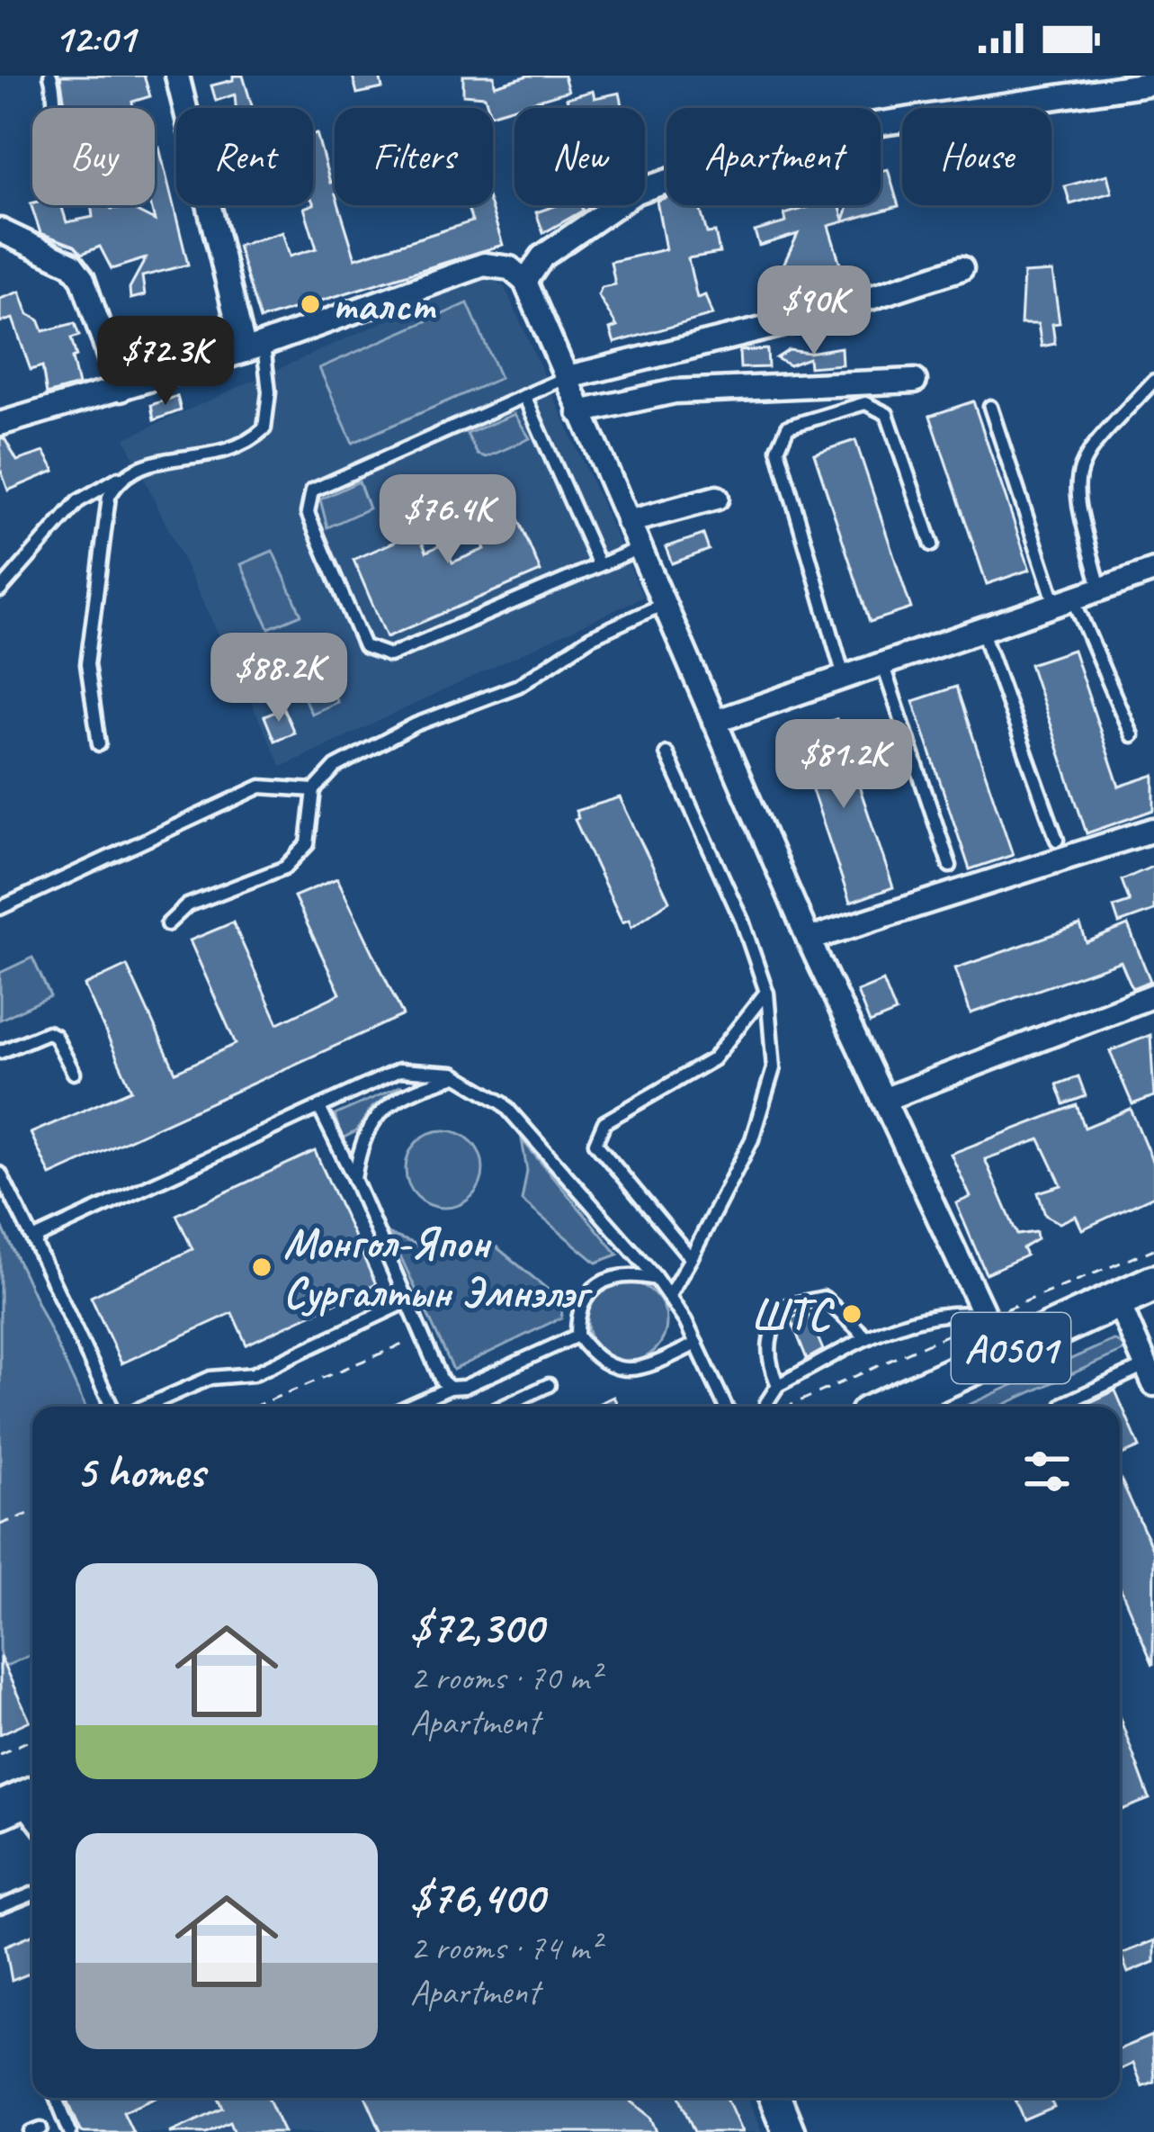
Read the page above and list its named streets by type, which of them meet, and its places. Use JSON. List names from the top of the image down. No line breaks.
{"streets":{"highway":["A0501"]},"places":["талст","Монгол-Япон Сургалтын Эмнэлэг","ШТС"],"page":{"status":"12:01","chip":["Buy","Rent","Filters","New","Apartment","House"],"price":["$90K","$72.3K","$76.4K","$88.2K","$81.2K"],"heading":"5 homes","list":[{"name":"$72,300","note":"2 rooms · 70 m² · Apartment"},{"name":"$76,400","note":"2 rooms · 74 m² · Apartment"}]}}
